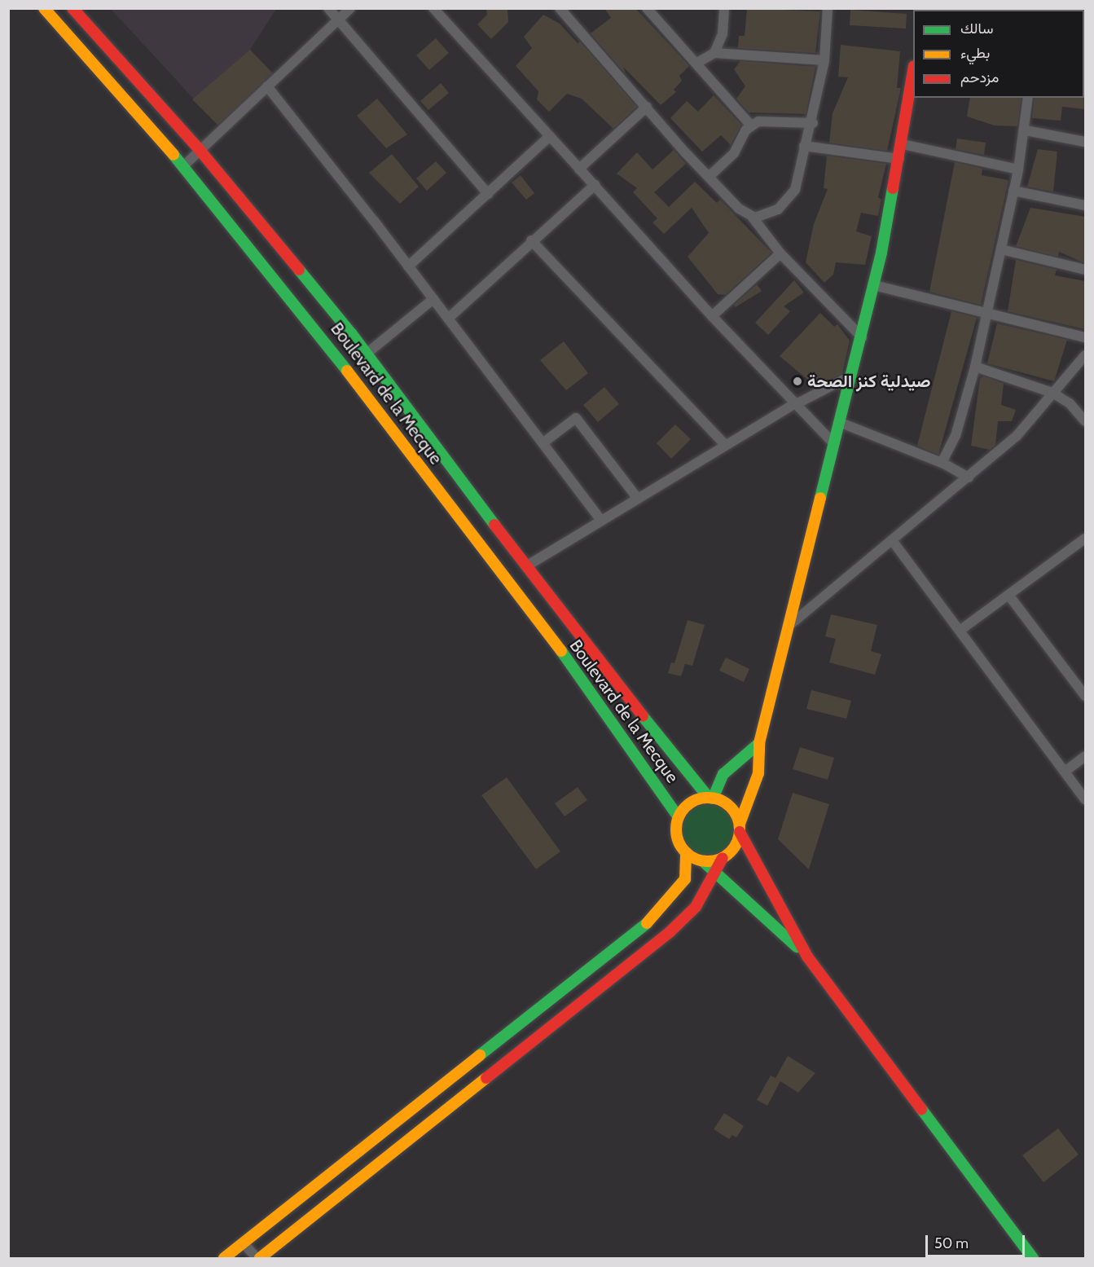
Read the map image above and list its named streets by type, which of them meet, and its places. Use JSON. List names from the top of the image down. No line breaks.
{"streets":{"main road":["Boulevard de la Mecque"]},"places":["صيدلية كنز الصحة"],"legend":["سالك","بطيء","مزدحم"],"scale_bar":"50 m"}
